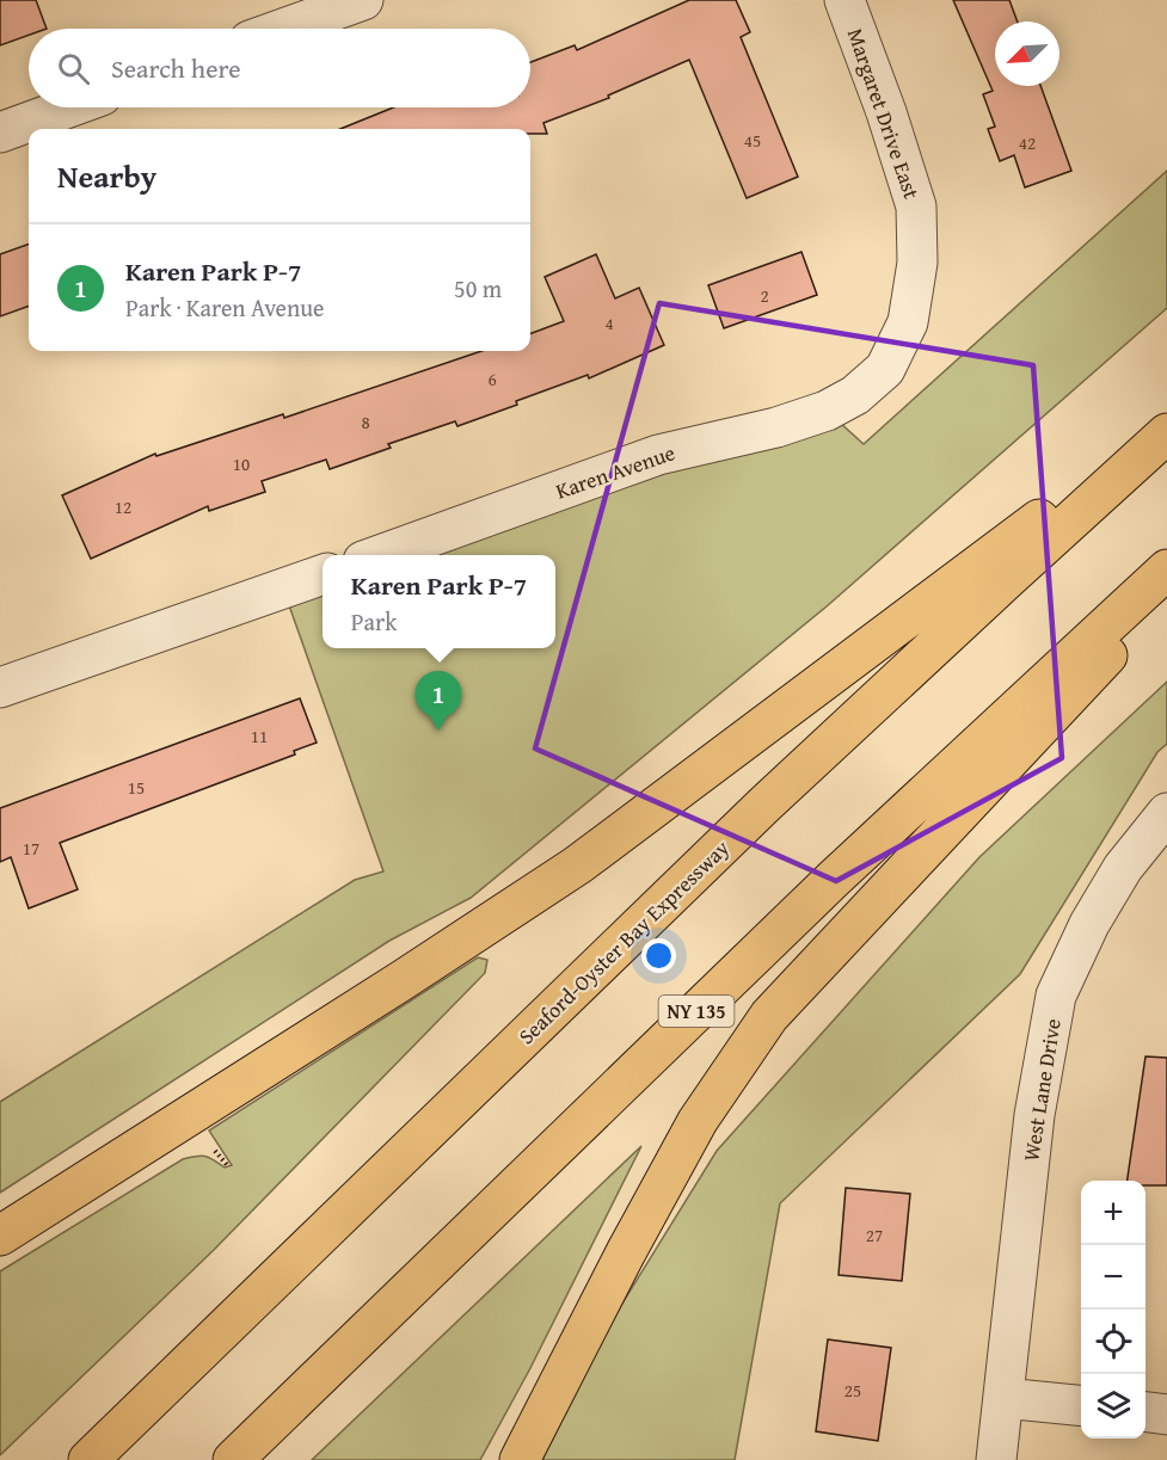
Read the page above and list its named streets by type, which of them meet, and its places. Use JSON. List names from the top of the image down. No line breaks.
{"streets":{"highway":["Seaford-Oyster Bay Expressway","NY 135"],"street":["Margaret Drive East","Karen Avenue","West Lane Drive"]},"crossings":[["Margaret Drive East","Karen Avenue"]],"house_numbers":["45","42","2","4","6","8","10","12","11","15","17","27","25"],"north":"bottom left","page":{"search":"Search here","heading":"Nearby","list":[{"mark":"1","name":"Karen Park P-7","note":"Park · Karen Avenue","value":"50 m"}],"popup":["Karen Park P-7","Park"],"pins":"1","map_buttons":["+","−"]}}
